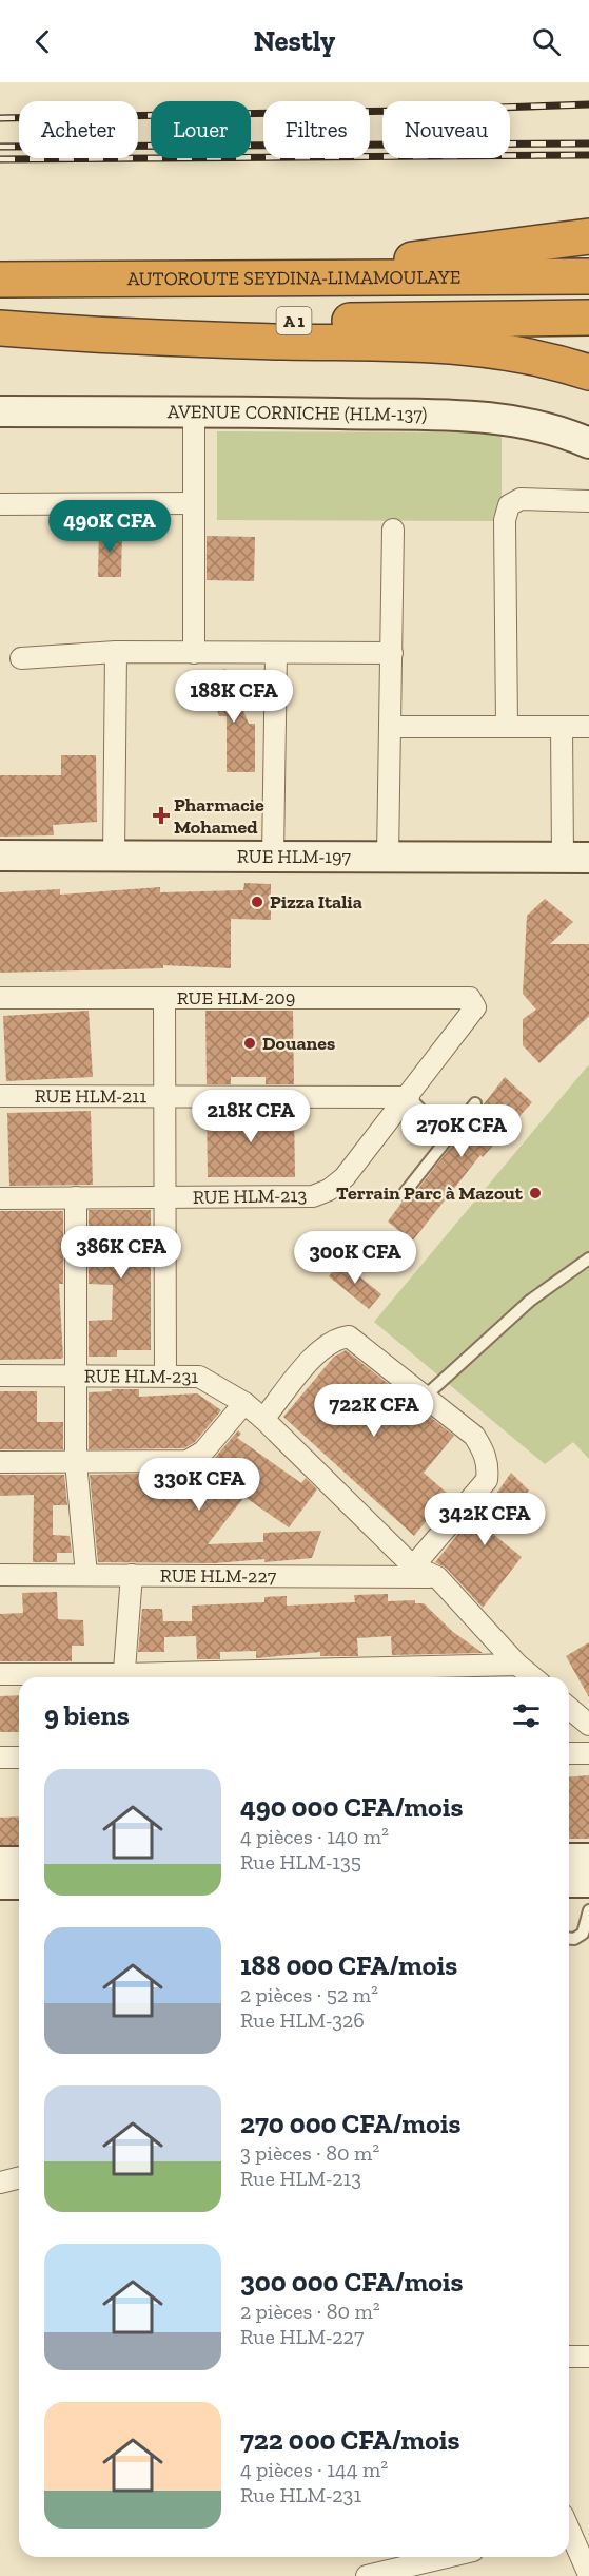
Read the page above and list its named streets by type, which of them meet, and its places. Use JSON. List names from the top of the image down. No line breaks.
{"streets":{"highway":["AUTOROUTE SEYDINA-LIMAMOULAYE","A 1"],"street":["AVENUE CORNICHE (HLM-137)","RUE HLM-197","RUE HLM-209","RUE HLM-211","RUE HLM-213","RUE HLM-231","RUE HLM-227"]},"crossings":[["RUE HLM-209","RUE HLM-213"],["RUE HLM-211","RUE HLM-213"],["RUE HLM-231","RUE HLM-227"]],"places":{"health":["Pharmacie Mohamed"],"other":["Pizza Italia","Douanes","Terrain Parc à Mazout"]},"page":{"header":"Nestly","chip":["Acheter","Louer","Filtres","Nouveau"],"price":["490K CFA","188K CFA","218K CFA","270K CFA","386K CFA","300K CFA","722K CFA","330K CFA","342K CFA"],"heading":"9 biens","list":[{"name":"490 000 CFA/mois","note":"4 pièces · 140 m² · Rue HLM-135"},{"name":"188 000 CFA/mois","note":"2 pièces · 52 m² · Rue HLM-326"},{"name":"270 000 CFA/mois","note":"3 pièces · 80 m² · Rue HLM-213"},{"name":"300 000 CFA/mois","note":"2 pièces · 80 m² · Rue HLM-227"},{"name":"722 000 CFA/mois","note":"4 pièces · 144 m² · Rue HLM-231"}]}}
